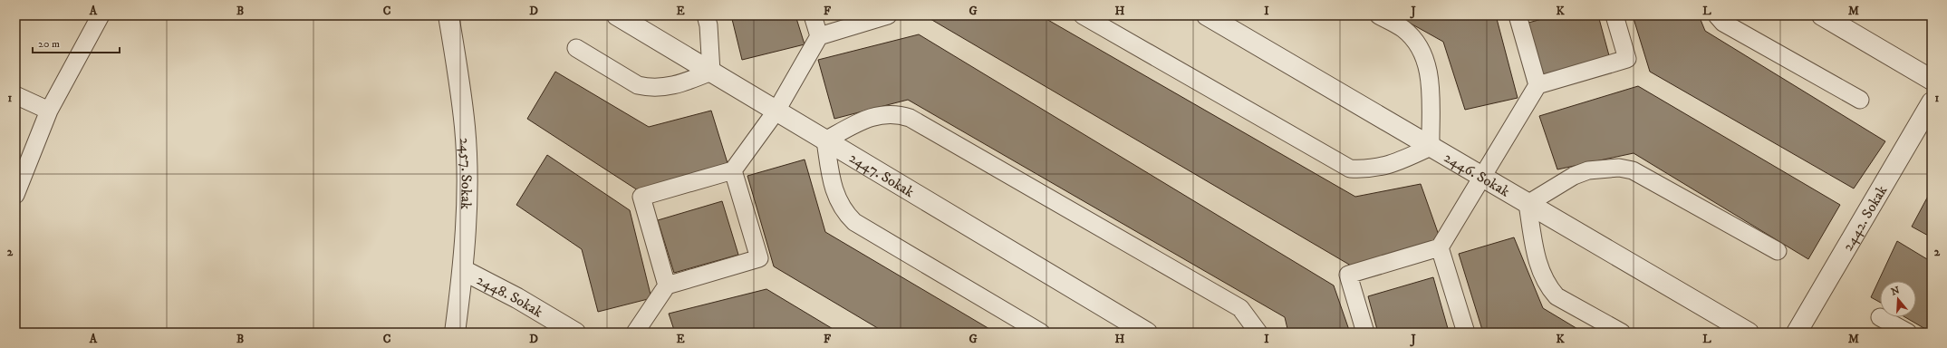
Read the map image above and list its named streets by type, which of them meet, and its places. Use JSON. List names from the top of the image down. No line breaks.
{"streets":{"street":["2457. Sokak","2447. Sokak","2446. Sokak","2442. Sokak","2448. Sokak"]},"crossings":[["2457. Sokak","2448. Sokak"]],"scale_bar":"20 m","north":"top","grid":{"columns":["A","B","C","D","E","F","G","H","I","J","K","L","M"],"rows":["1","2"]}}
